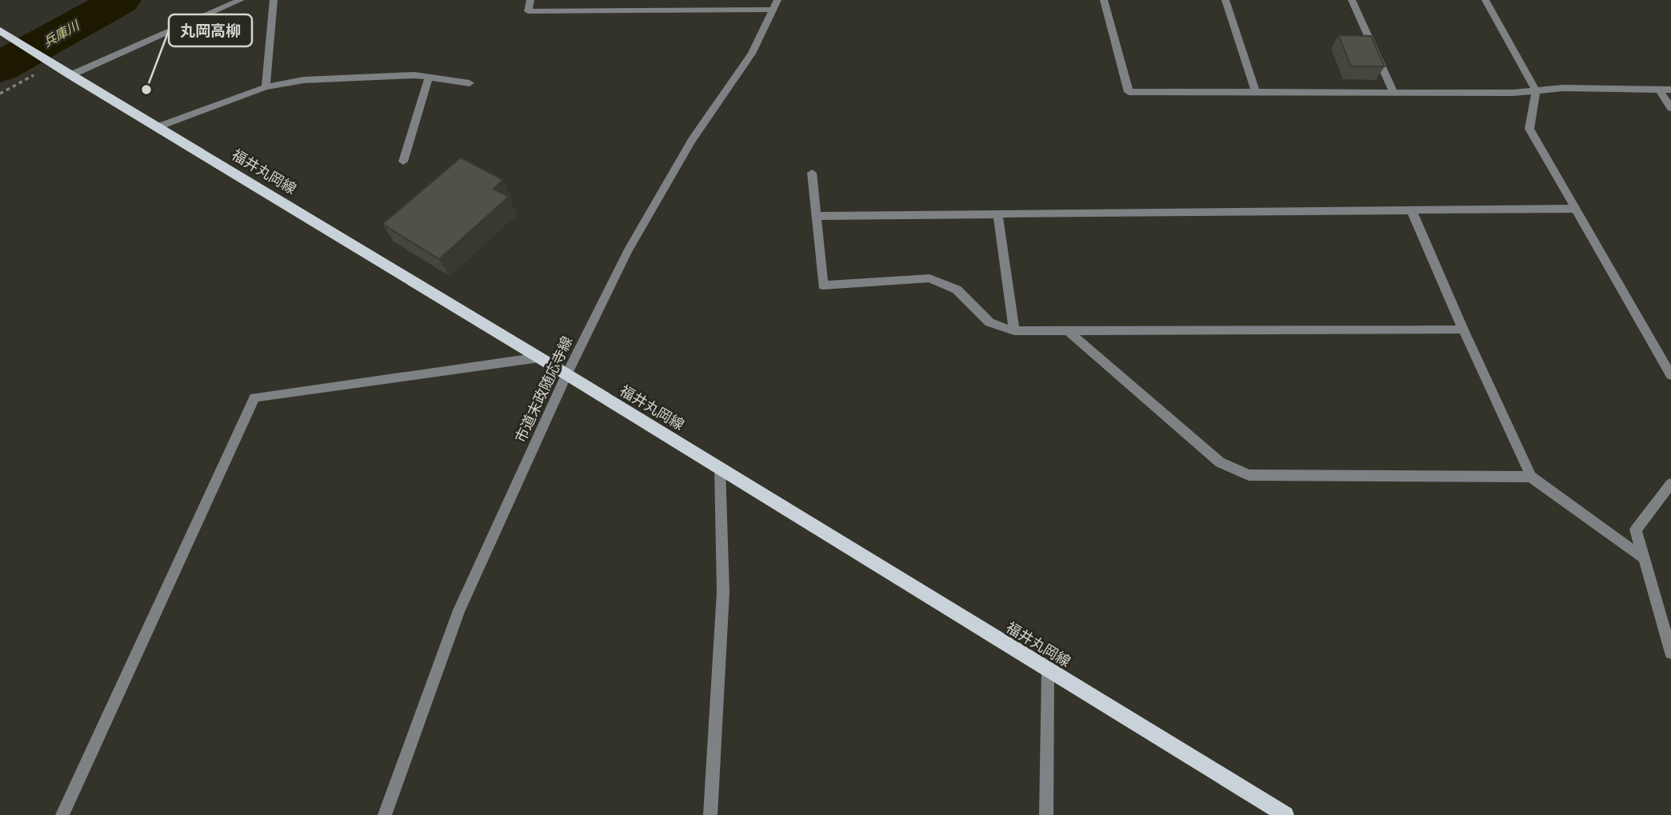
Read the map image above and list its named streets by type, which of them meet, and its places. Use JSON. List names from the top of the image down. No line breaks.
{"streets":{"main road":["福井丸岡線"],"street":["市道末政随応寺線"]},"crossings":[["福井丸岡線","市道末政随応寺線"]],"water":["兵庫川"],"places":["丸岡高柳"]}
